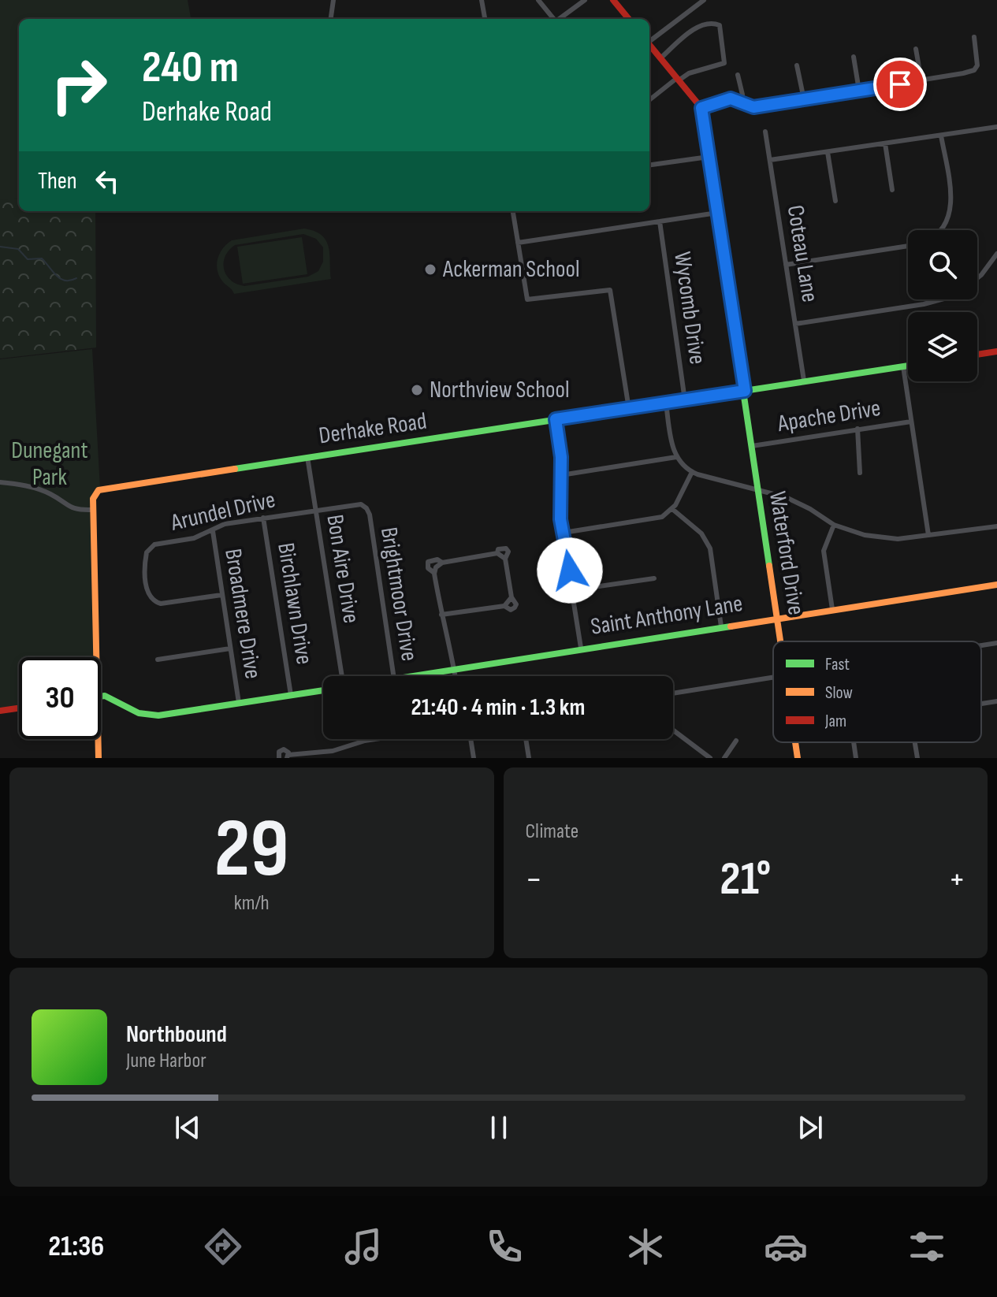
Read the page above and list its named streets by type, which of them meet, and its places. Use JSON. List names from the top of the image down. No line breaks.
{"streets":{"street":["Coteau Lane","Wycomb Drive","Apache Drive","Derhake Road","Arundel Drive","Waterford Drive","Bon Aire Drive","Brightmoor Drive","Birchlawn Drive","Broadmere Drive","Saint Anthony Lane"]},"crossings":[["Coteau Lane","Derhake Road"],["Wycomb Drive","Derhake Road"],["Apache Drive","Waterford Drive"],["Derhake Road","Waterford Drive"],["Derhake Road","Bon Aire Drive"],["Arundel Drive","Bon Aire Drive"],["Arundel Drive","Brightmoor Drive"],["Arundel Drive","Birchlawn Drive"],["Arundel Drive","Broadmere Drive"],["Waterford Drive","Saint Anthony Lane"]],"parks":["Dunegant Park"],"places":["Ackerman School","Northview School"],"legend":["Fast","Slow","Jam"],"page":{"turn":["240 m","Derhake Road"],"then":"Then","limit":"30","trip":"21:40 · 4 min · 1.3 km","tile":[["29","km/h"],"Climate"],"heat":["−","21°","+"],"song":["Northbound","June Harbor"],"tabs":"21:36"}}
